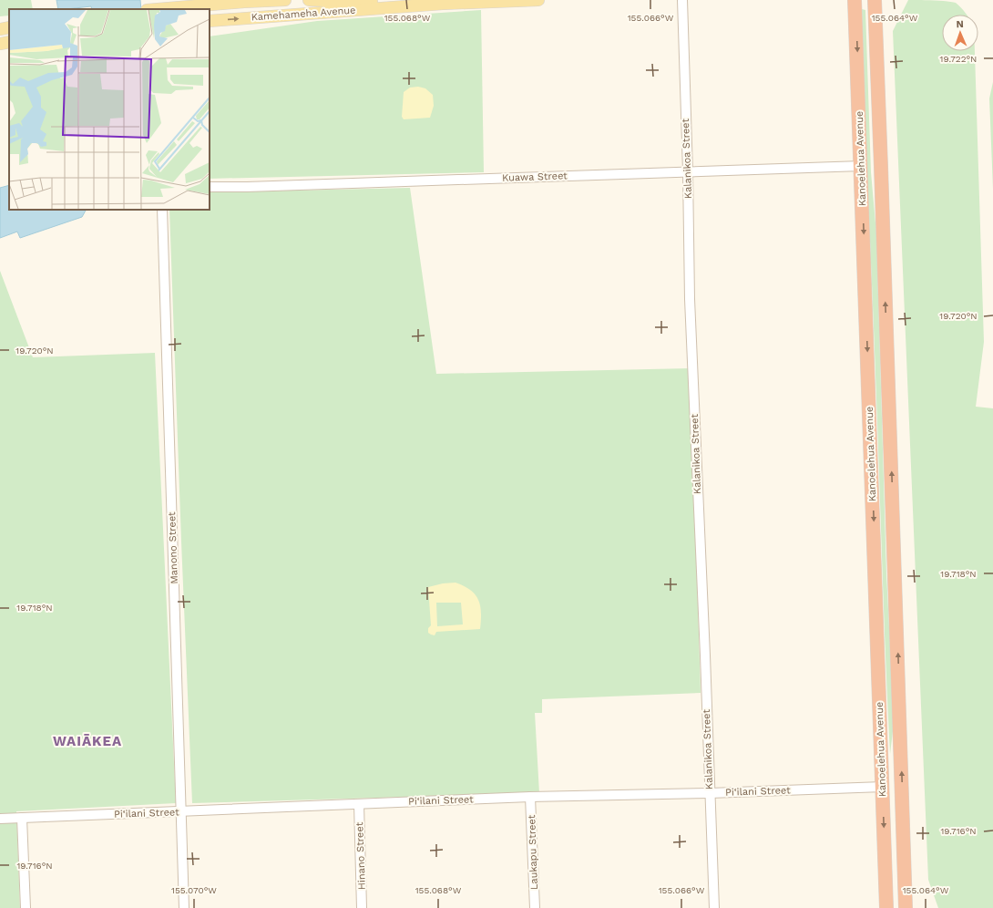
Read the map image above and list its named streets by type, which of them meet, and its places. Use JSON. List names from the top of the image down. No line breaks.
{"streets":{"highway":["Kanoelehua Avenue"],"main road":["Kamehameha Avenue"],"street":["Kalanikoa Street","Kuawa Street","Manono Street","Pi‘ilani Street","Laukapu Street","Hinano Street"]},"crossings":[["Kalanikoa Street","Kuawa Street"],["Kalanikoa Street","Pi‘ilani Street"],["Kanoelehua Avenue","Kuawa Street"],["Kanoelehua Avenue","Pi‘ilani Street"],["Manono Street","Pi‘ilani Street"],["Pi‘ilani Street","Laukapu Street"],["Pi‘ilani Street","Hinano Street"]],"districts":["WAIĀKEA"],"north":"top","coordinates":["155.068°W","155.066°W","155.064°W","19.722°N","19.720°N","19.718°N","19.716°N","155.070°W"]}
